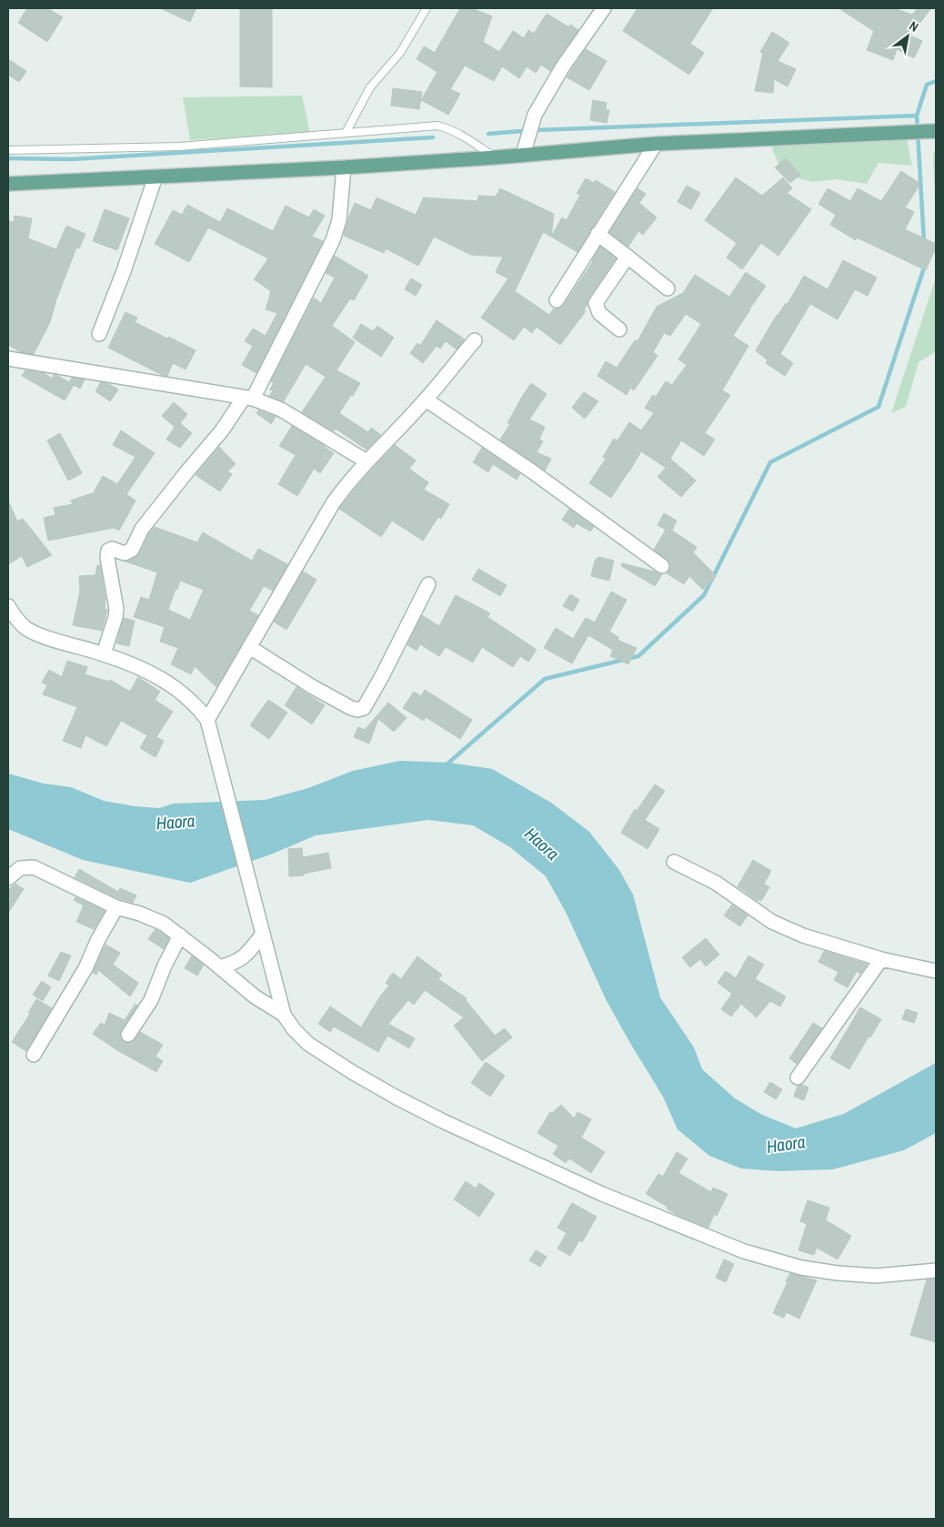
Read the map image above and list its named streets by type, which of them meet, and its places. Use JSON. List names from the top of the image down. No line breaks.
{"water":["Haora"],"north":"top right"}
